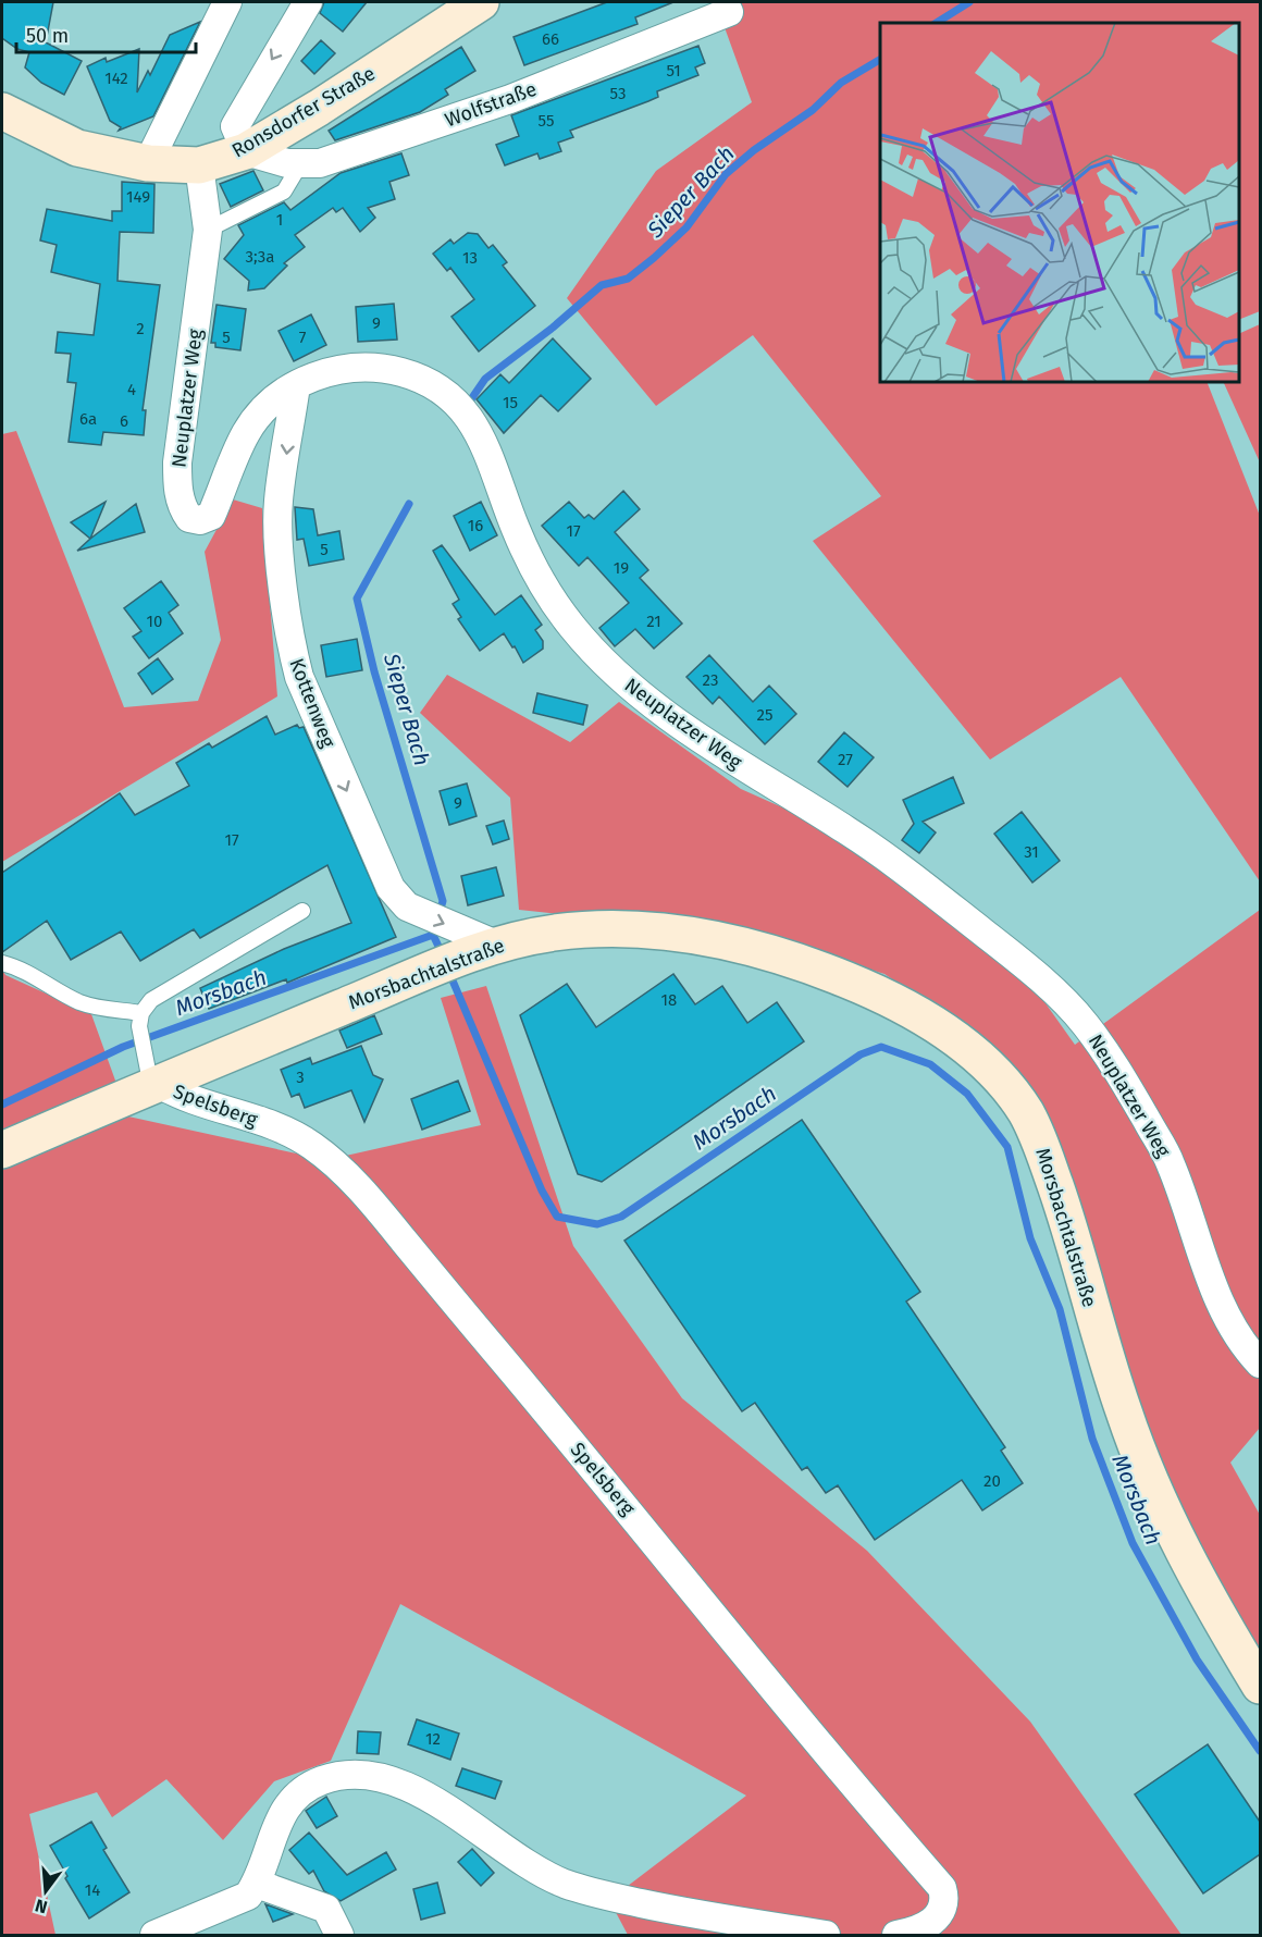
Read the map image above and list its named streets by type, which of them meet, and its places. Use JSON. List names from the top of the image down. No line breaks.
{"streets":{"main road":["Ronsdorfer Straße","Morsbachtalstraße"],"street":["Wolfstraße","Neuplatzer Weg","Kottenweg","Spelsberg"]},"crossings":[["Wolfstraße","Ronsdorfer Straße"],["Ronsdorfer Straße","Neuplatzer Weg"],["Neuplatzer Weg","Kottenweg"],["Kottenweg","Morsbachtalstraße"],["Morsbachtalstraße","Spelsberg"]],"one_way":["Kottenweg"],"water":["Sieper Bach","Morsbach"],"house_numbers":["66","51","142","53","55","149","1","3;3a","13","9","2","5","7","4","15","6a","6","16","17","5","19","10","21","23","25","27","9","17","31","18","3","20","12","14"],"scale_bar":"50 m","north":"bottom"}
